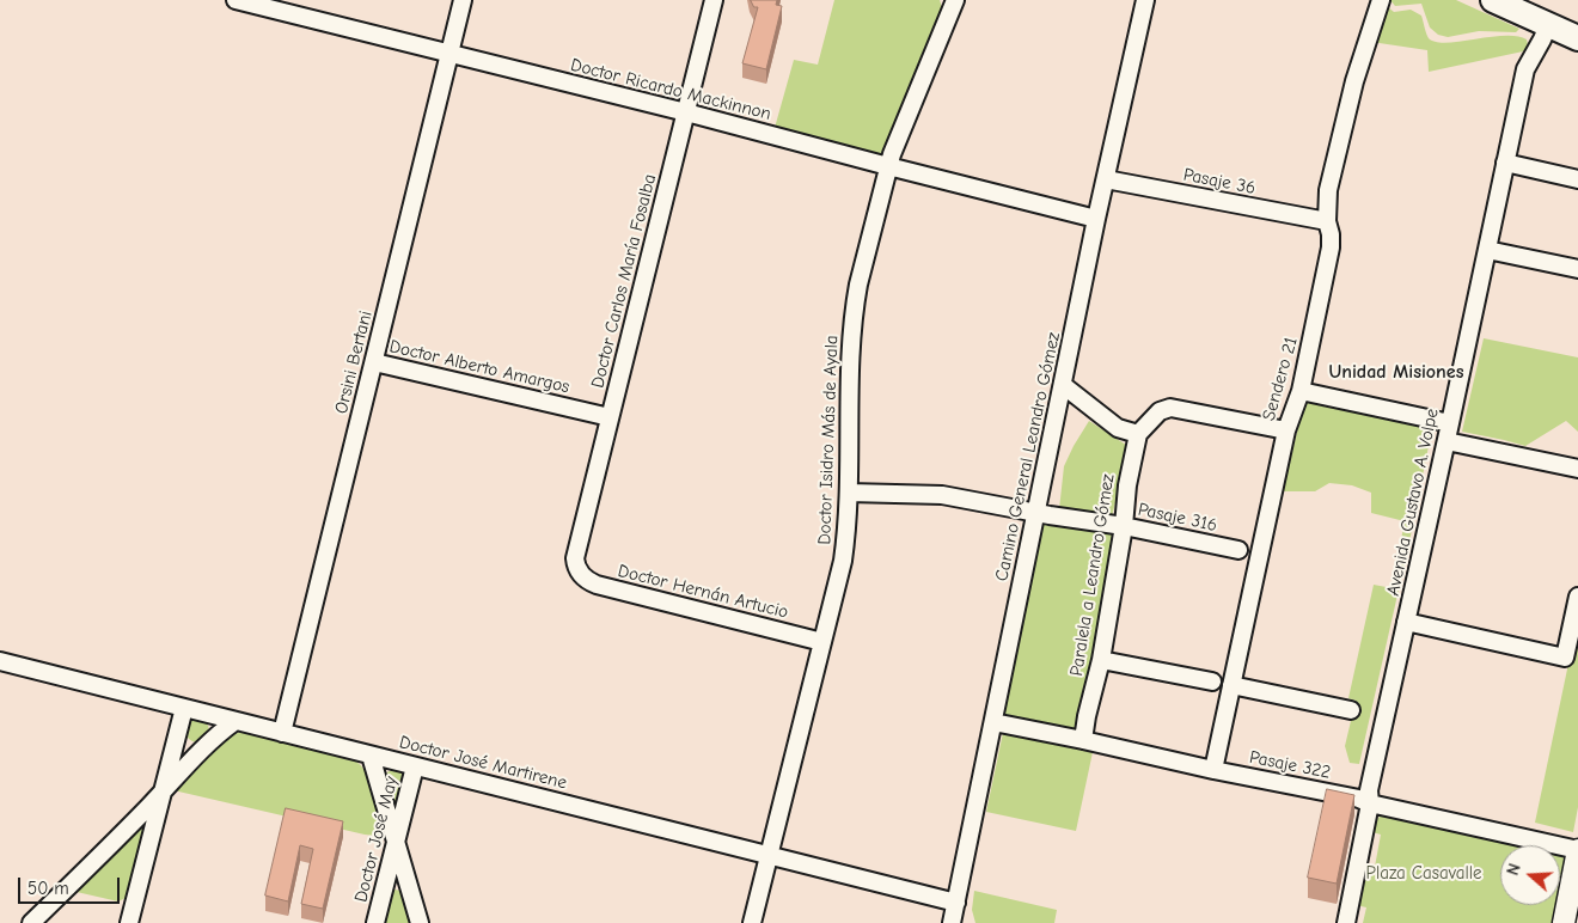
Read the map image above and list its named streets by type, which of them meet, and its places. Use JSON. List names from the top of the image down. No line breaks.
{"streets":{"street":["Doctor Ricardo Mackinnon","Pasaje 36","Doctor Carlos María Fosalba","Orsini Bertani","Doctor Alberto Amargos","Sendero 21","Doctor Isidro Más de Ayala","Camino General Leandro Gómez","Avenida Gustavo A. Volpe","Pasaje 316","Paralela a Leandro Gómez","Doctor Hernán Artucio","Doctor José Martirene","Pasaje 322","Doctor José May"]},"crossings":[["Doctor Ricardo Mackinnon","Doctor Carlos María Fosalba"],["Doctor Ricardo Mackinnon","Orsini Bertani"],["Doctor Ricardo Mackinnon","Doctor Isidro Más de Ayala"],["Doctor Ricardo Mackinnon","Camino General Leandro Gómez"],["Pasaje 36","Sendero 21"],["Pasaje 36","Camino General Leandro Gómez"],["Doctor Carlos María Fosalba","Doctor Alberto Amargos"],["Doctor Carlos María Fosalba","Doctor Hernán Artucio"],["Orsini Bertani","Doctor Alberto Amargos"],["Orsini Bertani","Doctor José Martirene"],["Sendero 21","Paralela a Leandro Gómez"],["Sendero 21","Pasaje 322"],["Doctor Isidro Más de Ayala","Pasaje 316"],["Doctor Isidro Más de Ayala","Doctor Hernán Artucio"],["Doctor Isidro Más de Ayala","Doctor José Martirene"],["Camino General Leandro Gómez","Pasaje 316"],["Camino General Leandro Gómez","Doctor José Martirene"],["Camino General Leandro Gómez","Pasaje 322"],["Avenida Gustavo A. Volpe","Pasaje 322"],["Pasaje 316","Paralela a Leandro Gómez"],["Paralela a Leandro Gómez","Pasaje 322"],["Doctor José Martirene","Doctor José May"]],"districts":["Unidad Misiones"],"parks":["Plaza Casavalle"],"scale_bar":"50 m","north":"left"}
